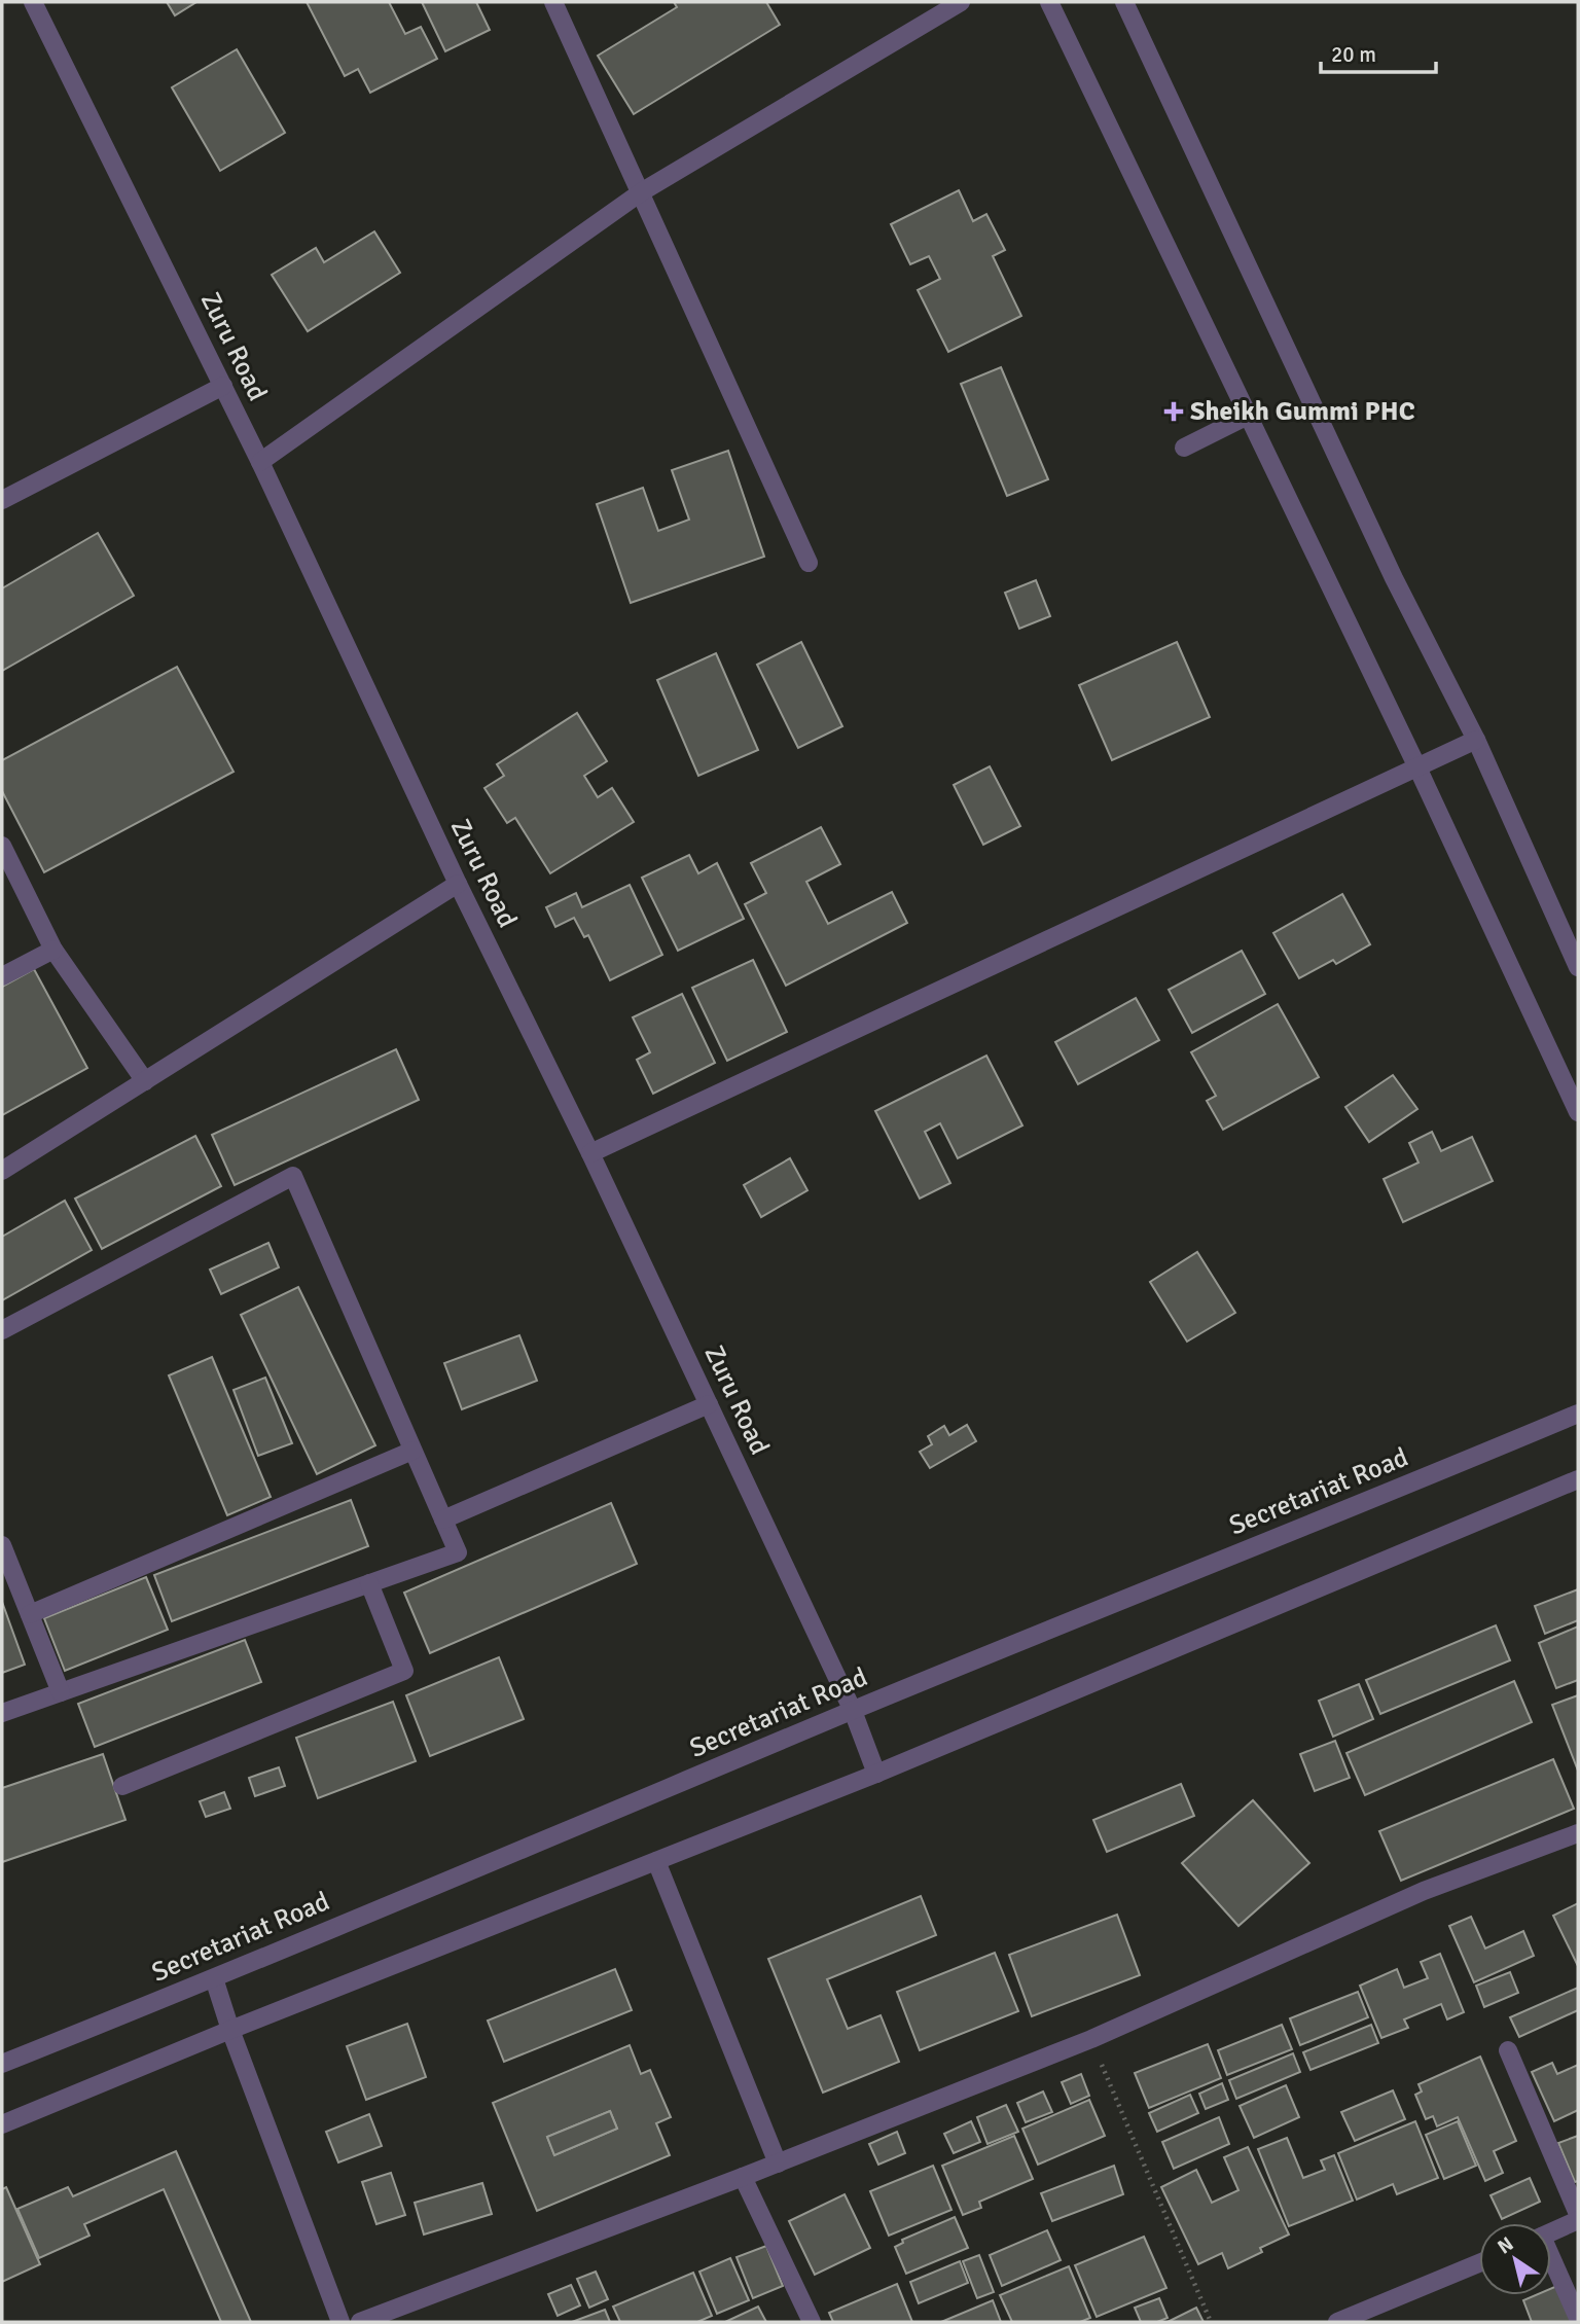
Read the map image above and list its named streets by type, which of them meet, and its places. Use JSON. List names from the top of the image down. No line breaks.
{"streets":{"street":["Zuru Road","Secretariat Road"]},"crossings":[["Zuru Road","Secretariat Road"]],"places":{"health":["Sheikh Gummi PHC"]},"scale_bar":"20 m","north":"top left"}
